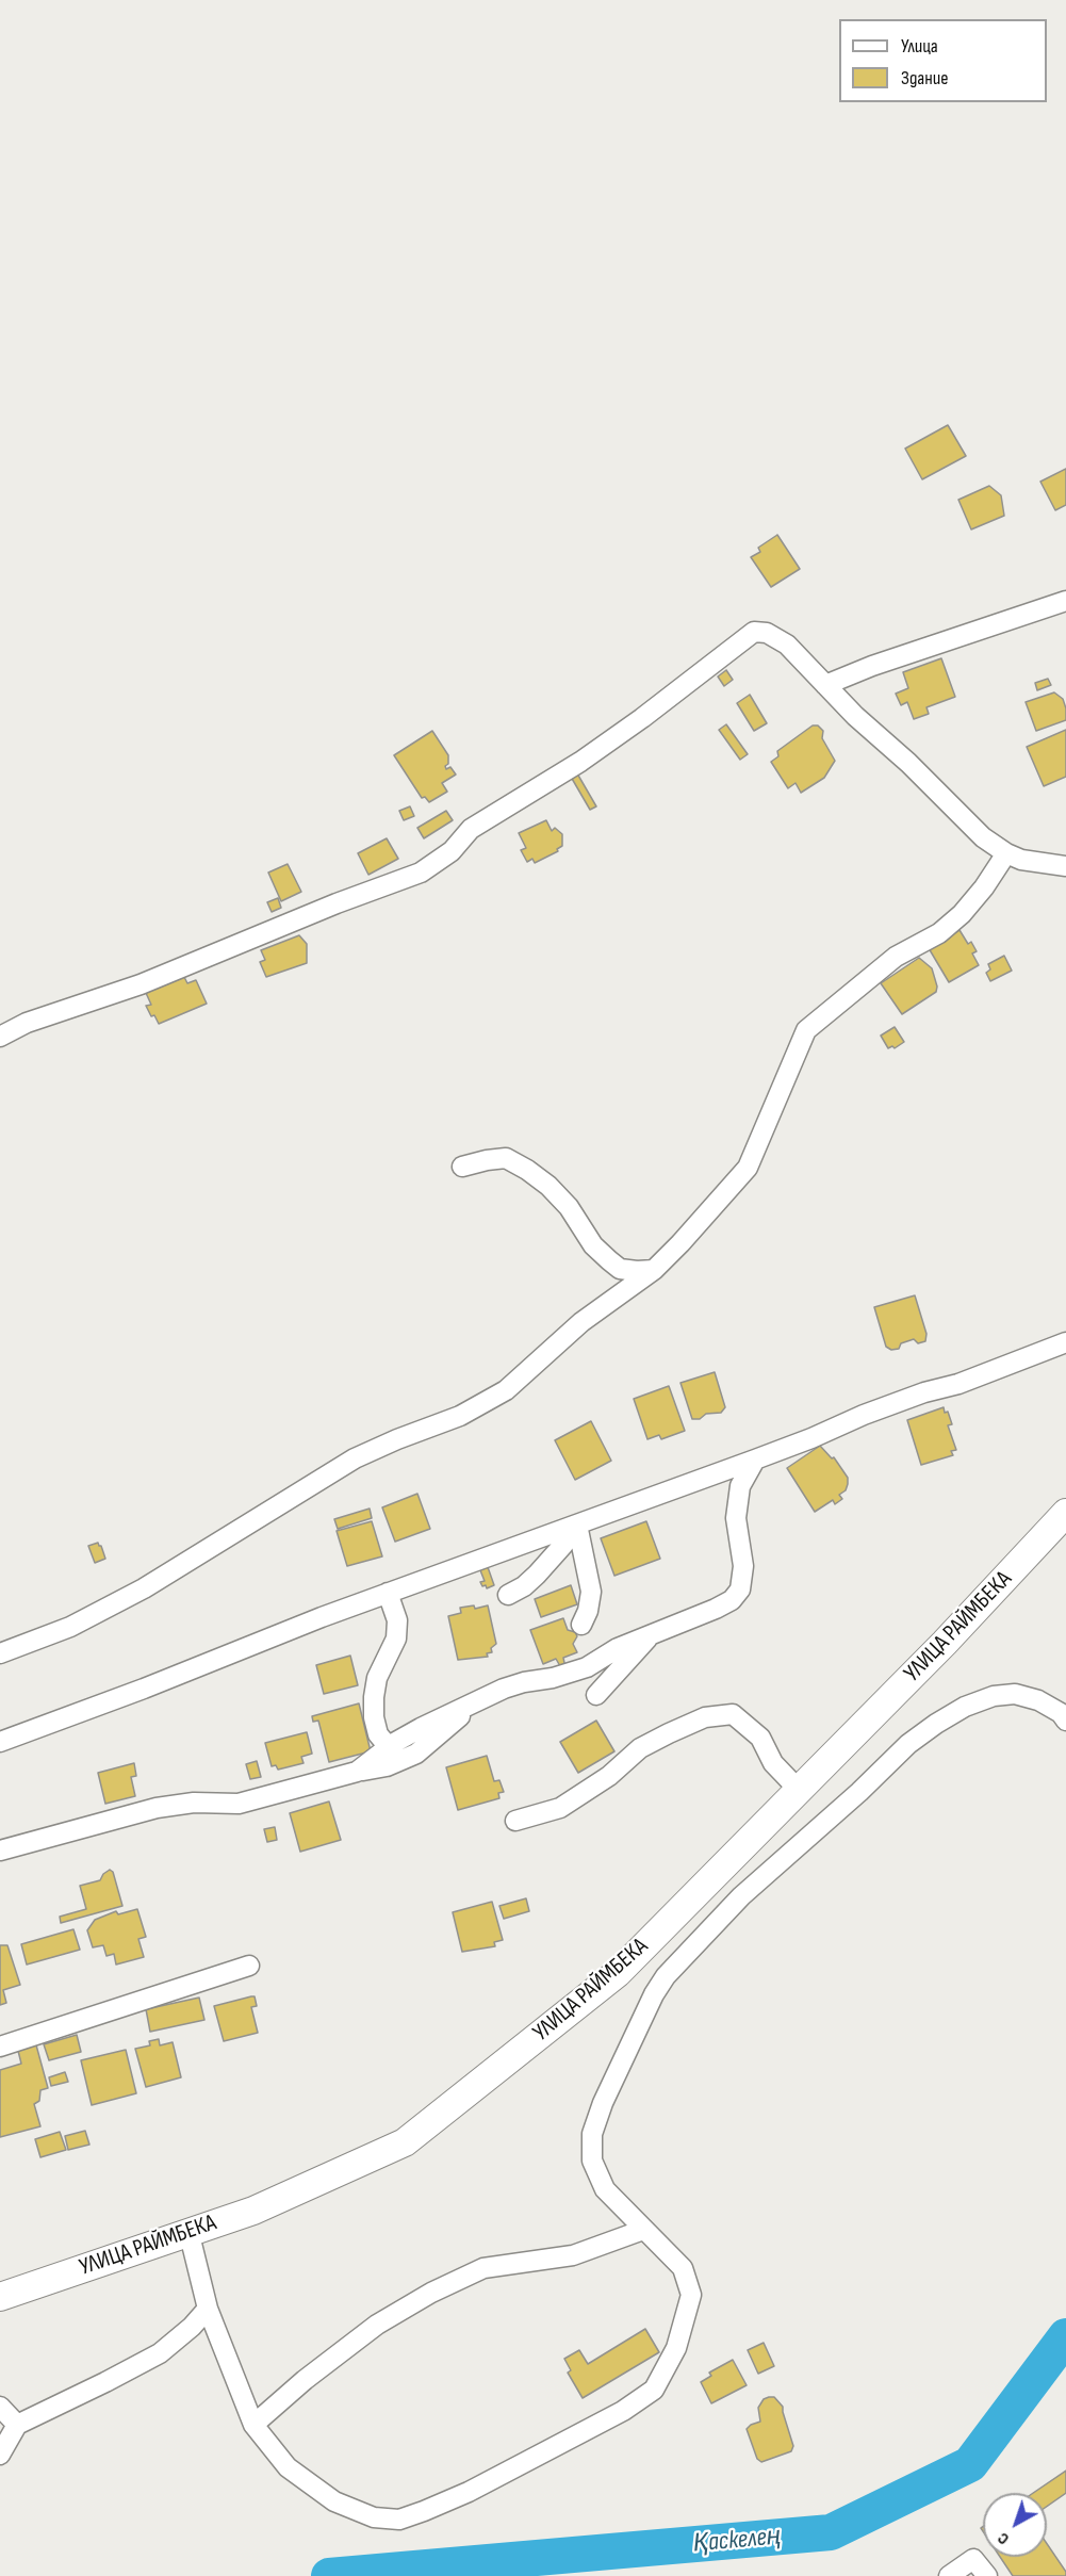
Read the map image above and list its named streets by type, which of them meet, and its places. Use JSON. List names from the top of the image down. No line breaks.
{"streets":{"street":["УЛИЦА РАЙМБЕКА"]},"water":["Қаскелең"],"legend":["Улица","Здание"],"north":"bottom left"}
